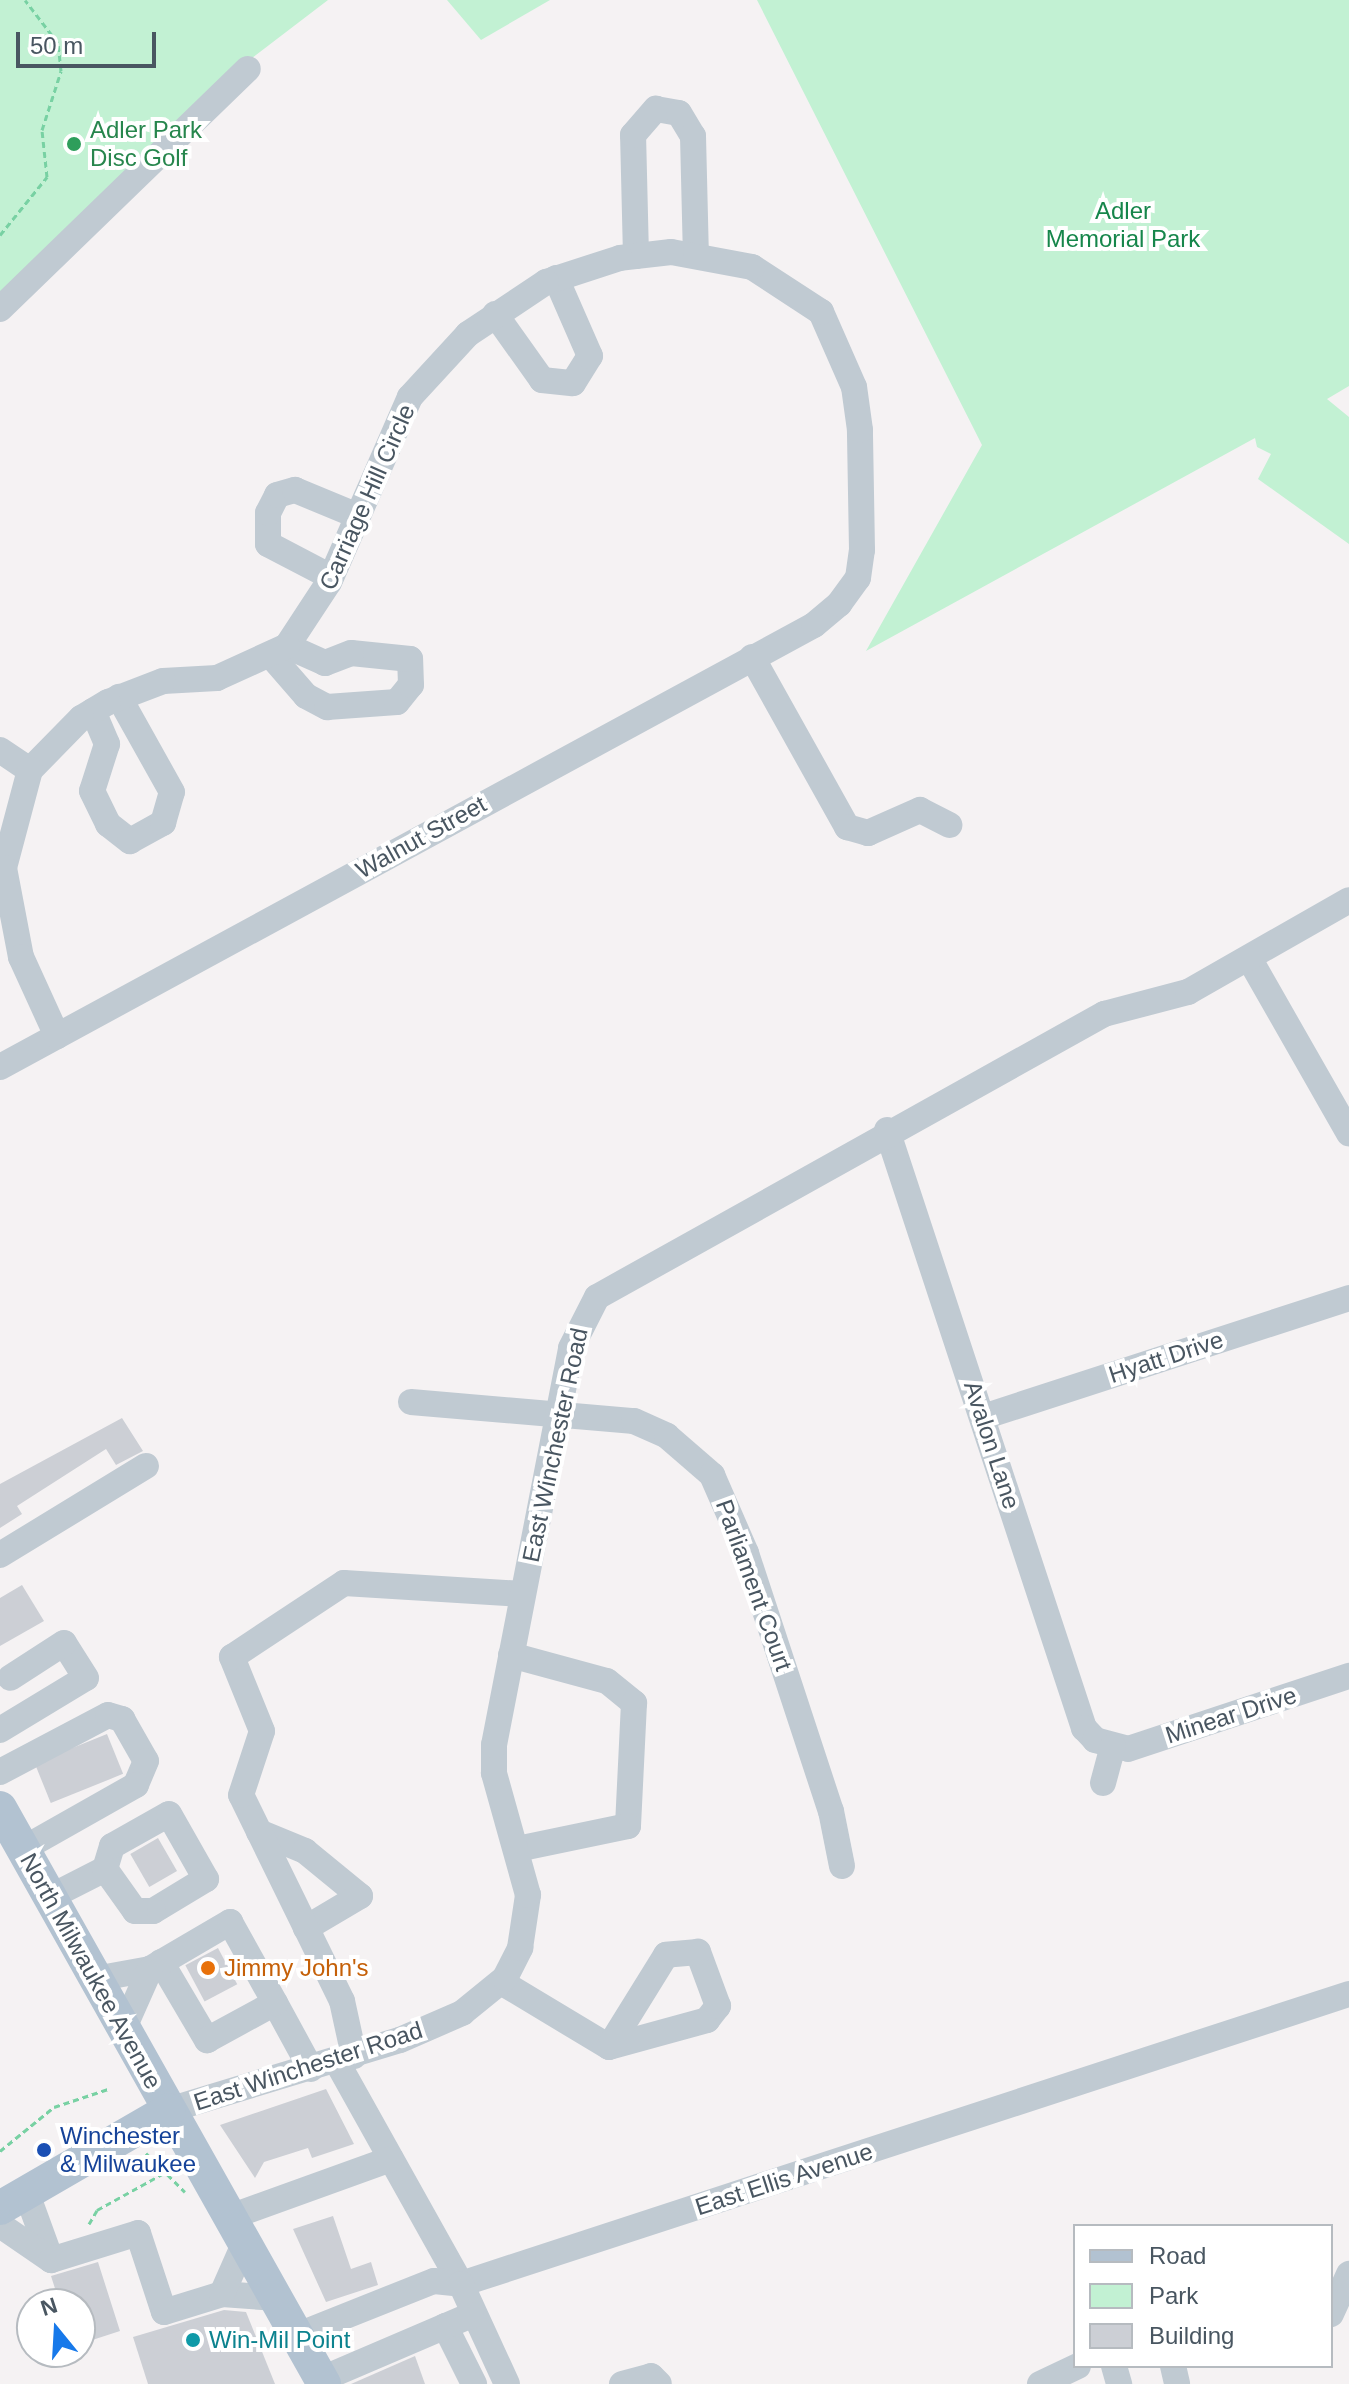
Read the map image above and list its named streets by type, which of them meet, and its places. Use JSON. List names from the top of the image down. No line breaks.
{"streets":{"main road":["North Milwaukee Avenue"],"street":["Carriage Hill Circle","Walnut Street","Hyatt Drive","East Winchester Road","Avalon Lane","Parliament Court","Minear Drive","East Ellis Avenue"]},"crossings":[["Carriage Hill Circle","Walnut Street"],["Hyatt Drive","Avalon Lane"],["East Winchester Road","Avalon Lane"],["East Winchester Road","Parliament Court"],["East Winchester Road","North Milwaukee Avenue"],["Avalon Lane","Minear Drive"],["North Milwaukee Avenue","East Ellis Avenue"]],"parks":["Adler Memorial Park"],"places":["Adler Park Disc Golf","Jimmy John's","Winchester & Milwaukee","Win-Mil Point"],"legend":["Road","Park","Building"],"scale_bar":"50 m","north":"top"}
